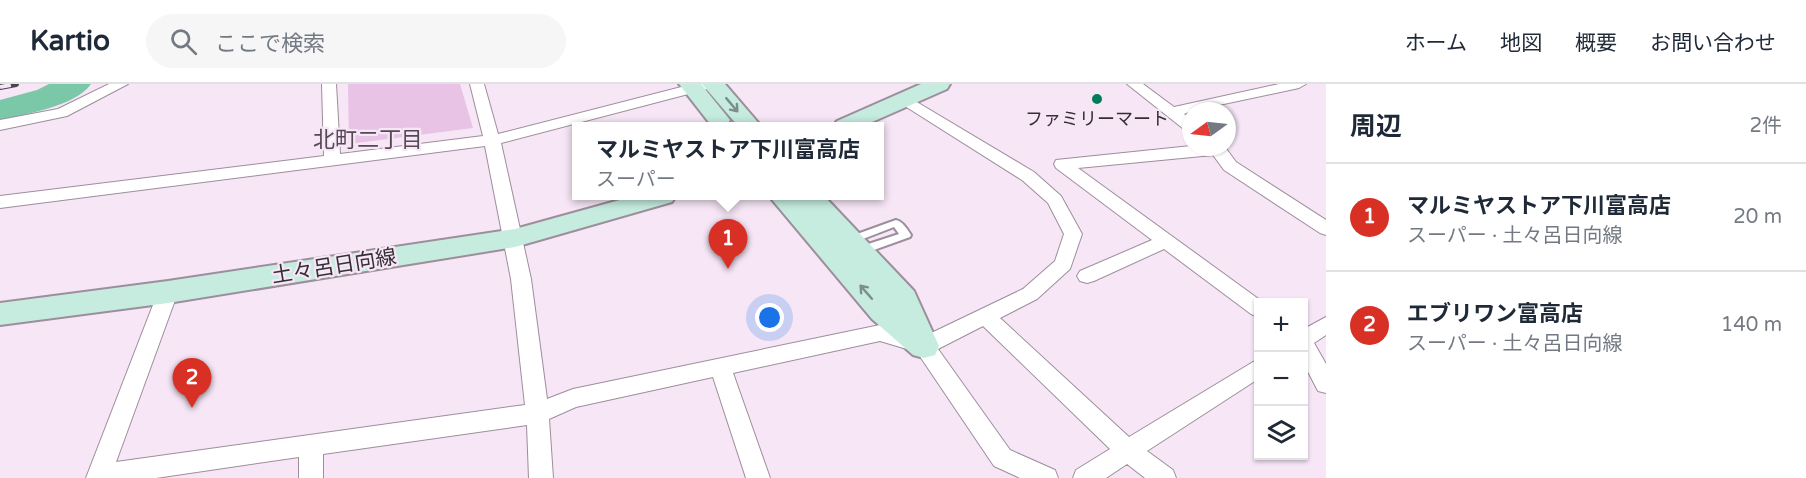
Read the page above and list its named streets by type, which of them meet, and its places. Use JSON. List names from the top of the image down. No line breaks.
{"streets":{"main road":["土々呂日向線"]},"districts":["北町二丁目"],"places":["ファミリーマート"],"north":"left","page":{"header":"Kartio","search":"ここで検索","nav":["ホーム","地図","概要","お問い合わせ"],"heading":["周辺","2件"],"popup":["マルミヤストア下川富高店","スーパー"],"list":[{"mark":"1","name":"マルミヤストア下川富高店","note":"スーパー · 土々呂日向線","value":"20 m"},{"mark":"2","name":"エブリワン富高店","note":"スーパー · 土々呂日向線","value":"140 m"}],"pins":["1","2"],"map_buttons":["+","−"]}}
